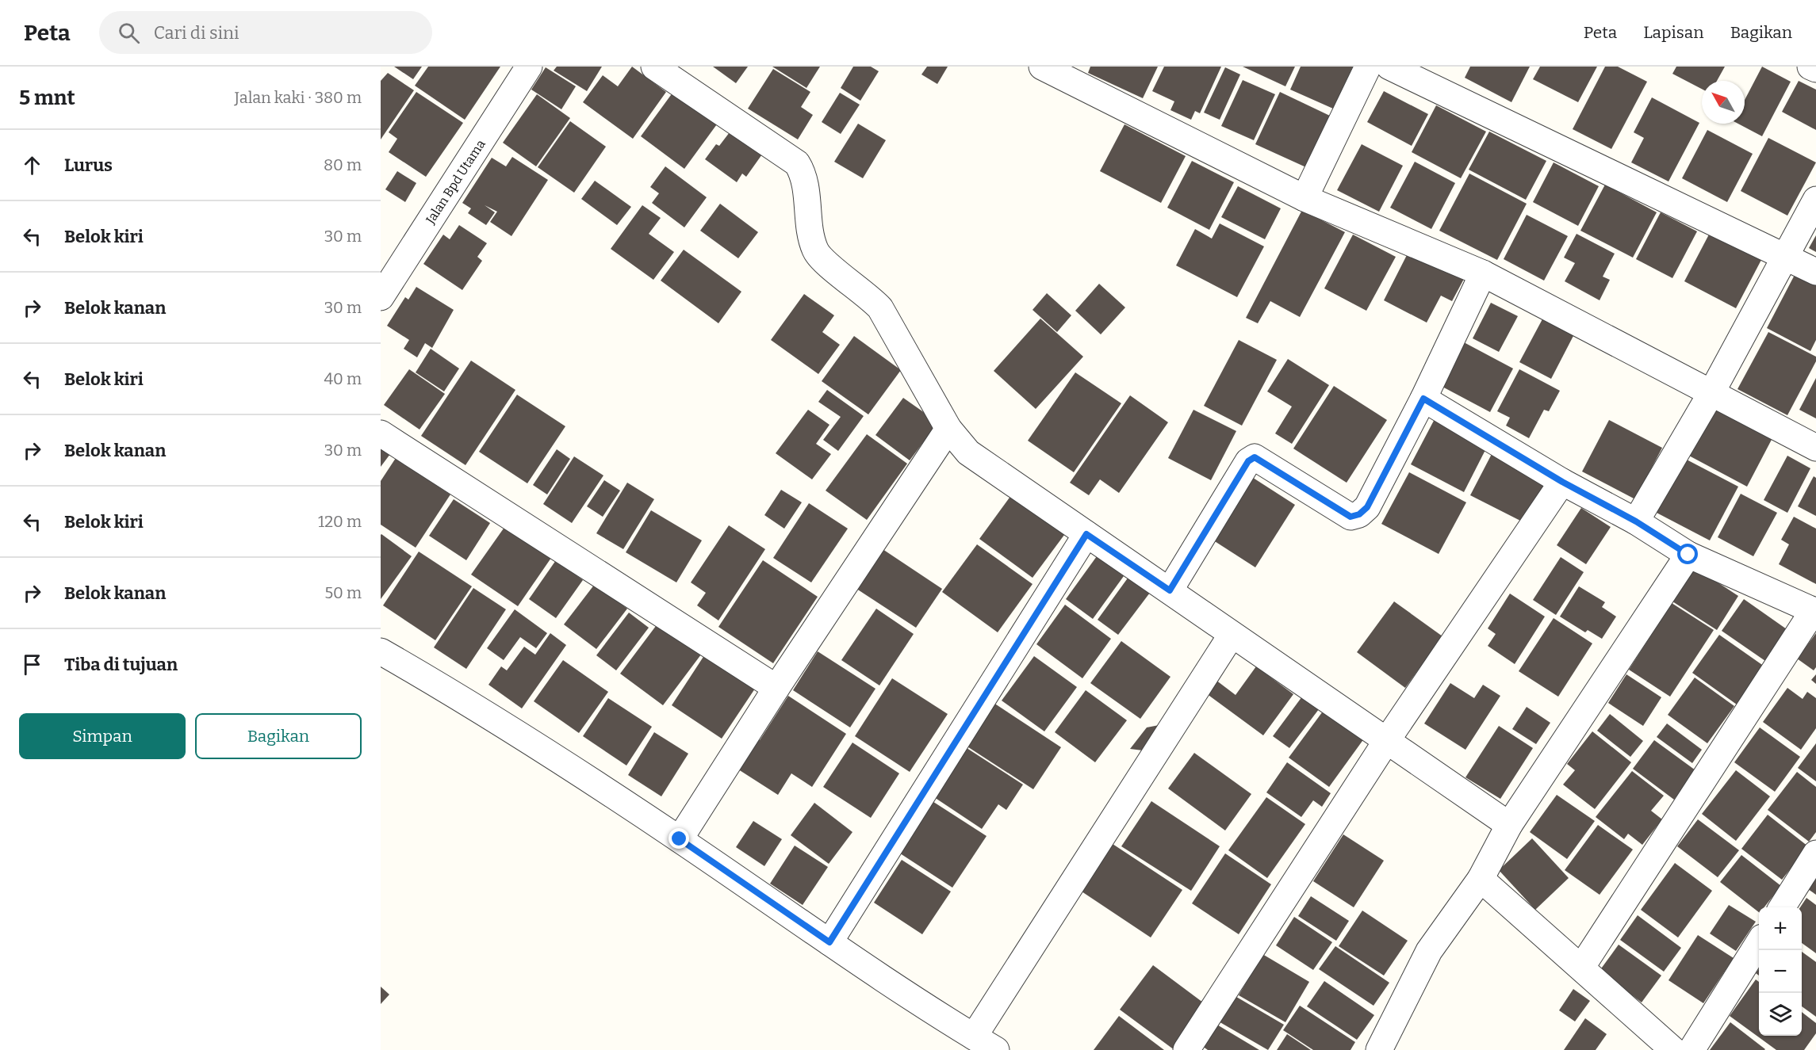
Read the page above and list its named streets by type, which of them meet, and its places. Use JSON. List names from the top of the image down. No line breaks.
{"streets":{"street":["Jalan Bpd Utama"]},"north":"top left","page":{"header":"Peta","search":"Cari di sini","nav":["Peta","Lapisan","Bagikan"],"heading":["5 mnt","Jalan kaki · 380 m"],"list":[["Lurus","80 m"],["Belok kiri","30 m"],["Belok kanan","30 m"],["Belok kiri","40 m"],["Belok kanan","30 m"],["Belok kiri","120 m"],["Belok kanan","50 m"],"Tiba di tujuan"],"buttons":["Simpan","Bagikan"],"map_buttons":["+","−"]}}
